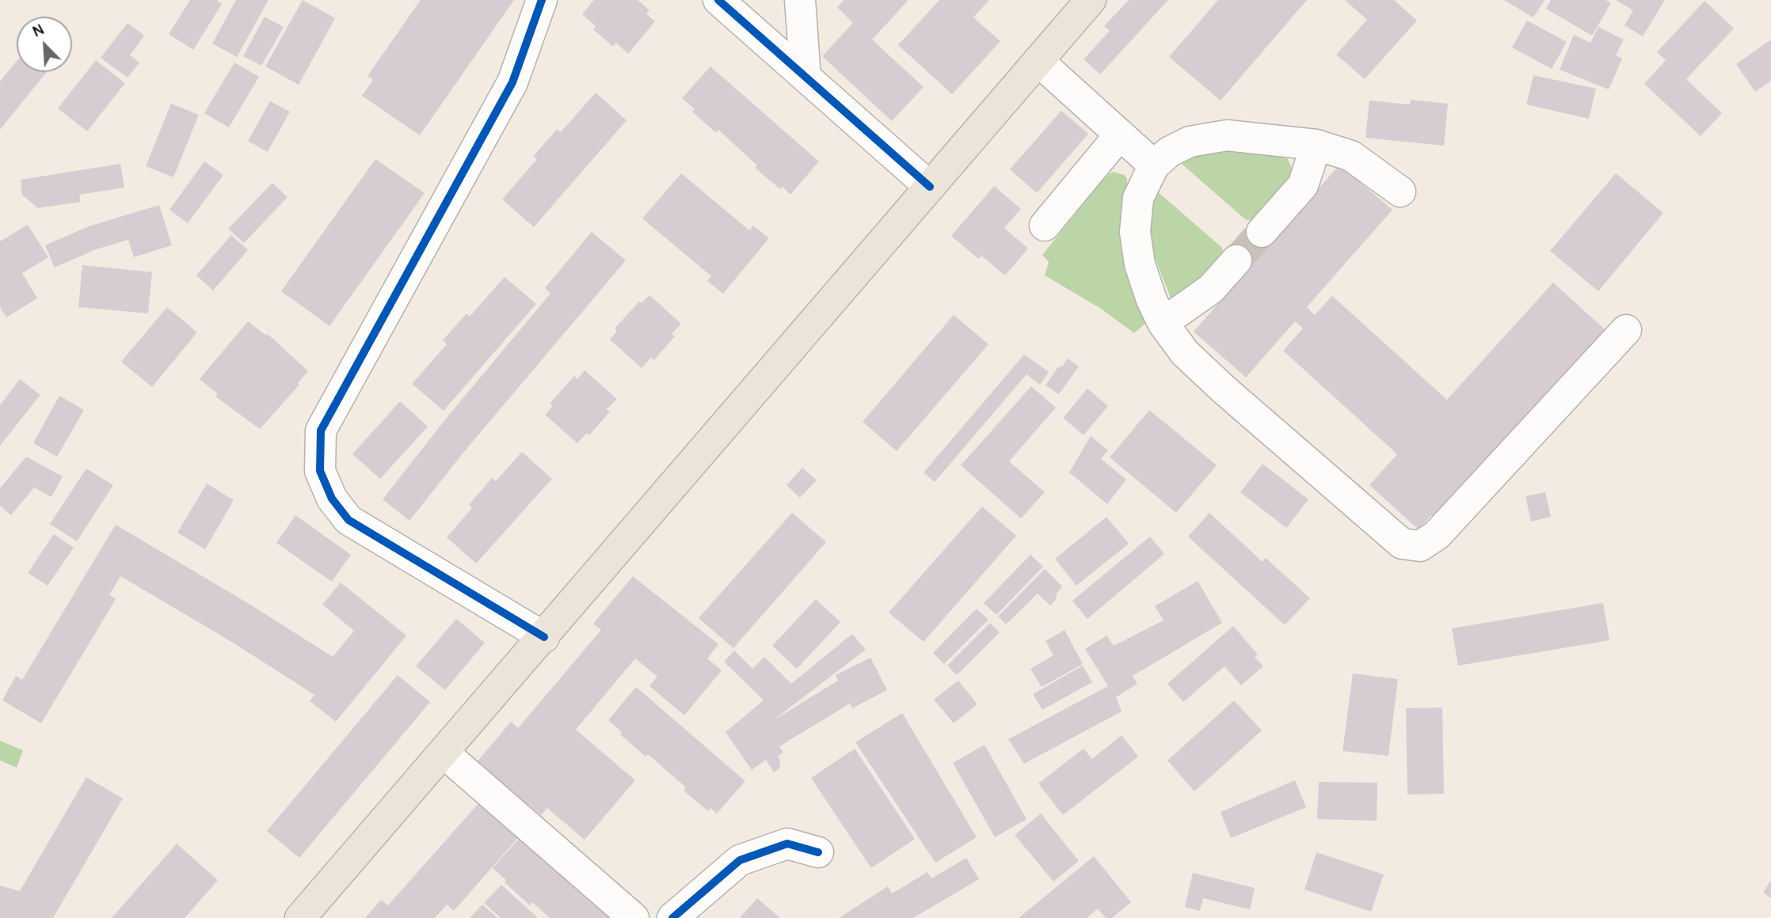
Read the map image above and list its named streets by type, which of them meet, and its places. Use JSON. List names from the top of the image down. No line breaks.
{"north":"top left"}
